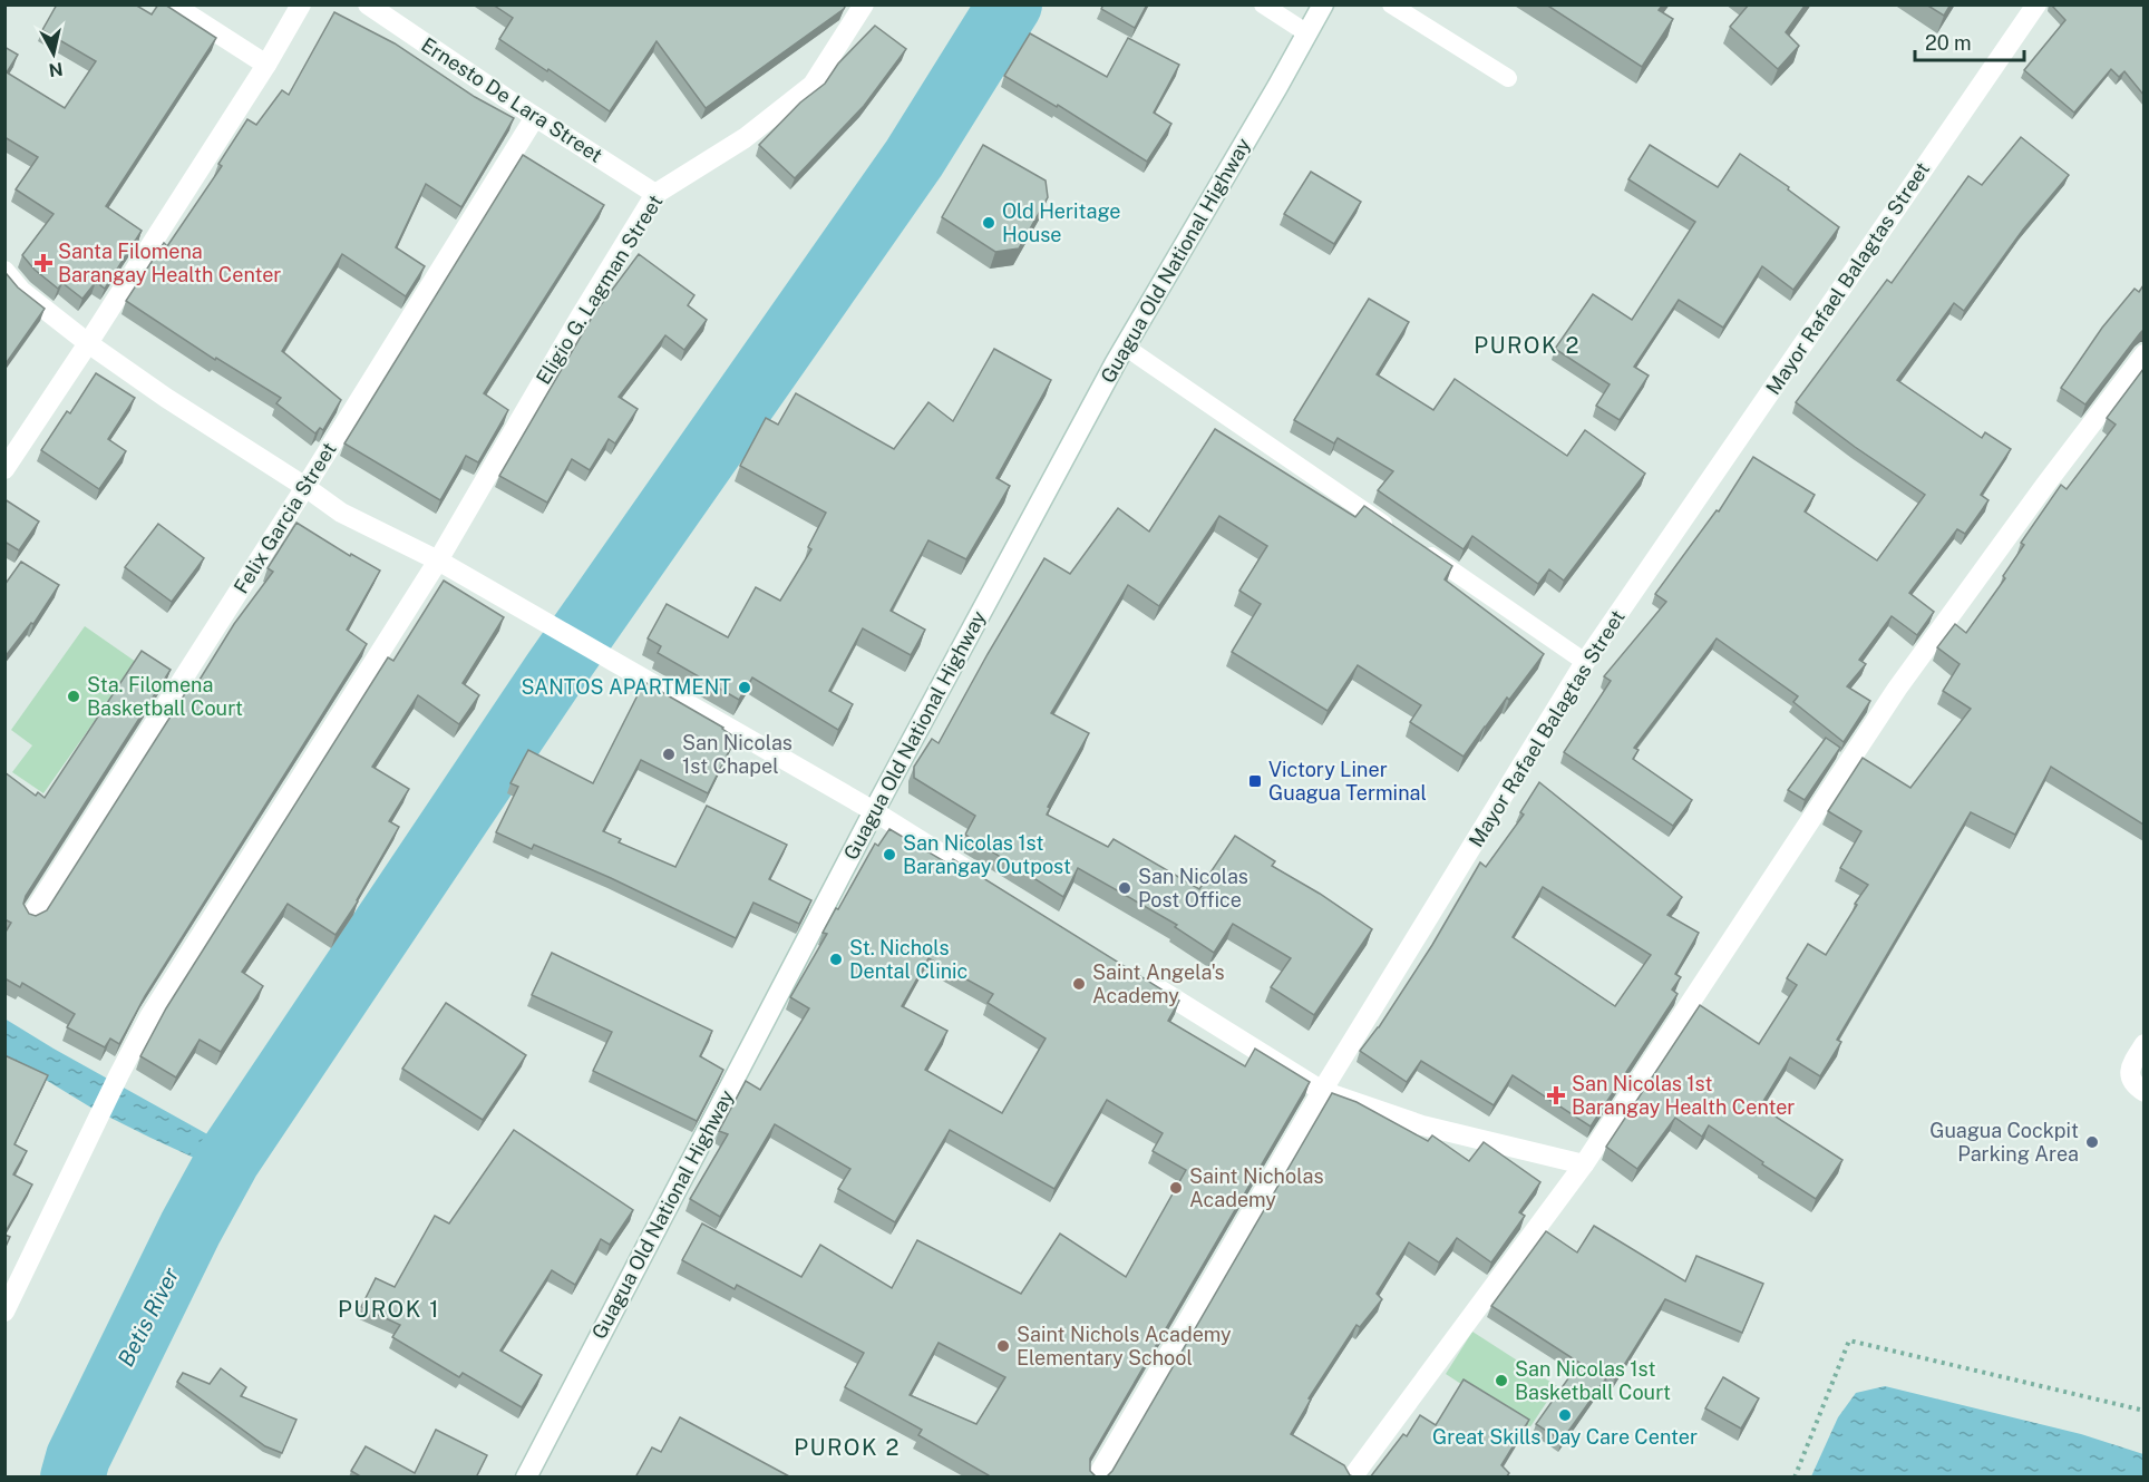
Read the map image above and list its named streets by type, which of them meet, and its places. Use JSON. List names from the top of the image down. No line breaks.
{"streets":{"street":["Ernesto De Lara Street","Guagua Old National Highway","Mayor Rafael Balagtas Street","Eligio G. Lagman Street","Felix Garcia Street"]},"crossings":[["Ernesto De Lara Street","Eligio G. Lagman Street"],["Ernesto De Lara Street","Felix Garcia Street"]],"districts":["PUROK 2","PUROK 1","PUROK 2"],"water":["Betis River"],"places":{"other":["Old Heritage House","SANTOS APARTMENT","Sta. Filomena Basketball Court","San Nicolas 1st Chapel","San Nicolas 1st Barangay Outpost","San Nicolas Post Office","St. Nichols Dental Clinic","Saint Angela's Academy","Guagua Cockpit Parking Area","Saint Nicholas Academy","Saint Nichols Academy Elementary School","San Nicolas 1st Basketball Court","Great Skills Day Care Center"],"health":["Santa Filomena Barangay Health Center","San Nicolas 1st Barangay Health Center"],"transit":["Victory Liner Guagua Terminal"]},"scale_bar":"20 m","north":"bottom"}
